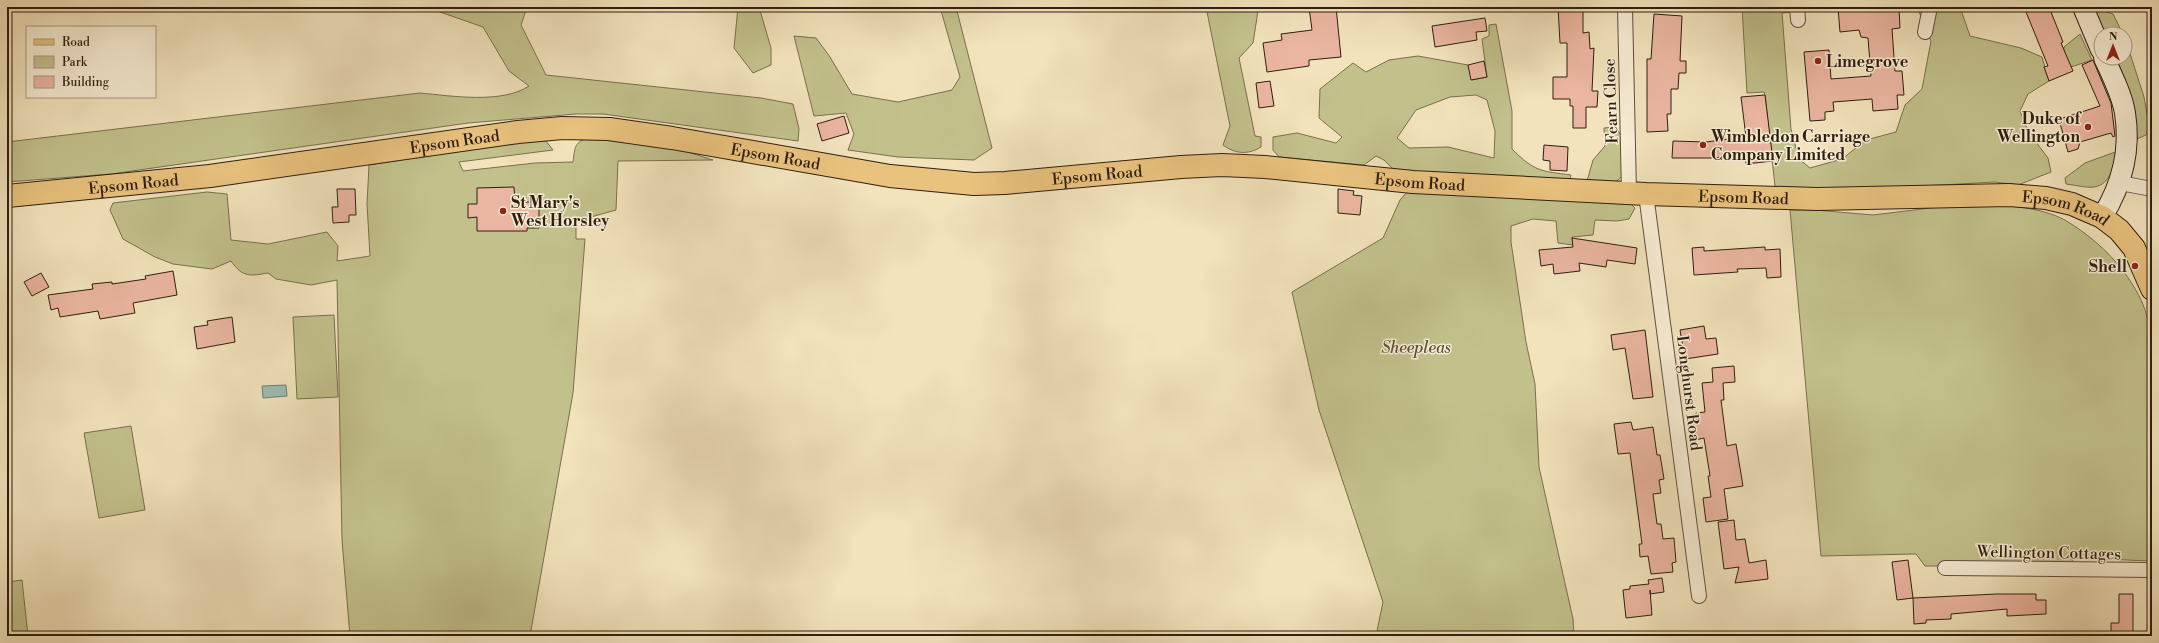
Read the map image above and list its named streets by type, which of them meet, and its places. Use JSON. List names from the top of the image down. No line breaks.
{"streets":{"main road":["Epsom Road"],"street":["Fearn Close","Longhurst Road","Wellington Cottages"]},"crossings":[["Fearn Close","Epsom Road"],["Fearn Close","Longhurst Road"],["Epsom Road","Longhurst Road"]],"parks":["Sheepleas"],"places":["Limegrove","Duke of Wellington","Wimbledon Carriage Company Limited","St Mary's West Horsley","Shell"],"legend":["Road","Park","Building"],"north":"top"}
